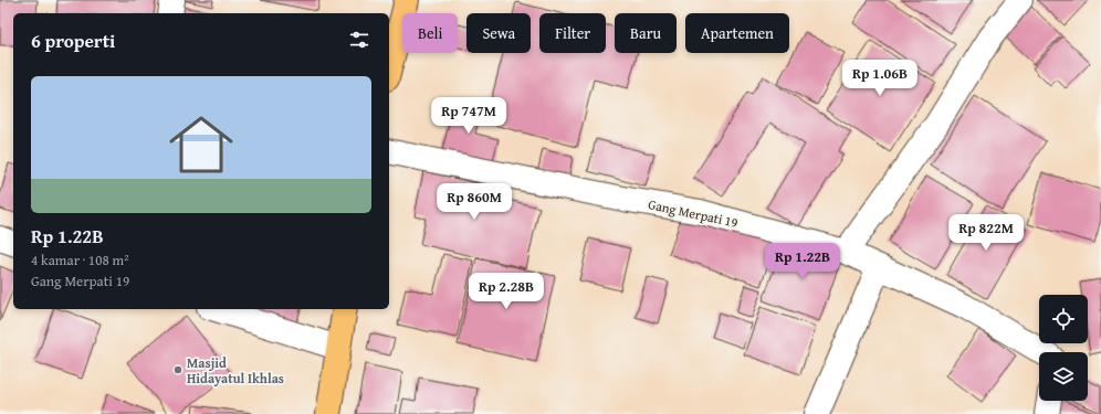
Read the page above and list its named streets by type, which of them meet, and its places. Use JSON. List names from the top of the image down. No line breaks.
{"streets":{"street":["Gang Merpati 19"]},"places":["Masjid Hidayatul Ikhlas"],"page":{"chip":["Beli","Sewa","Filter","Baru","Apartemen"],"heading":"6 properti","price":["Rp 1.06B","Rp 747M","Rp 860M","Rp 822M","Rp 1.22B","Rp 2.28B"],"list":[{"name":"Rp 1.22B","note":"4 kamar · 108 m² · Gang Merpati 19"}]}}
